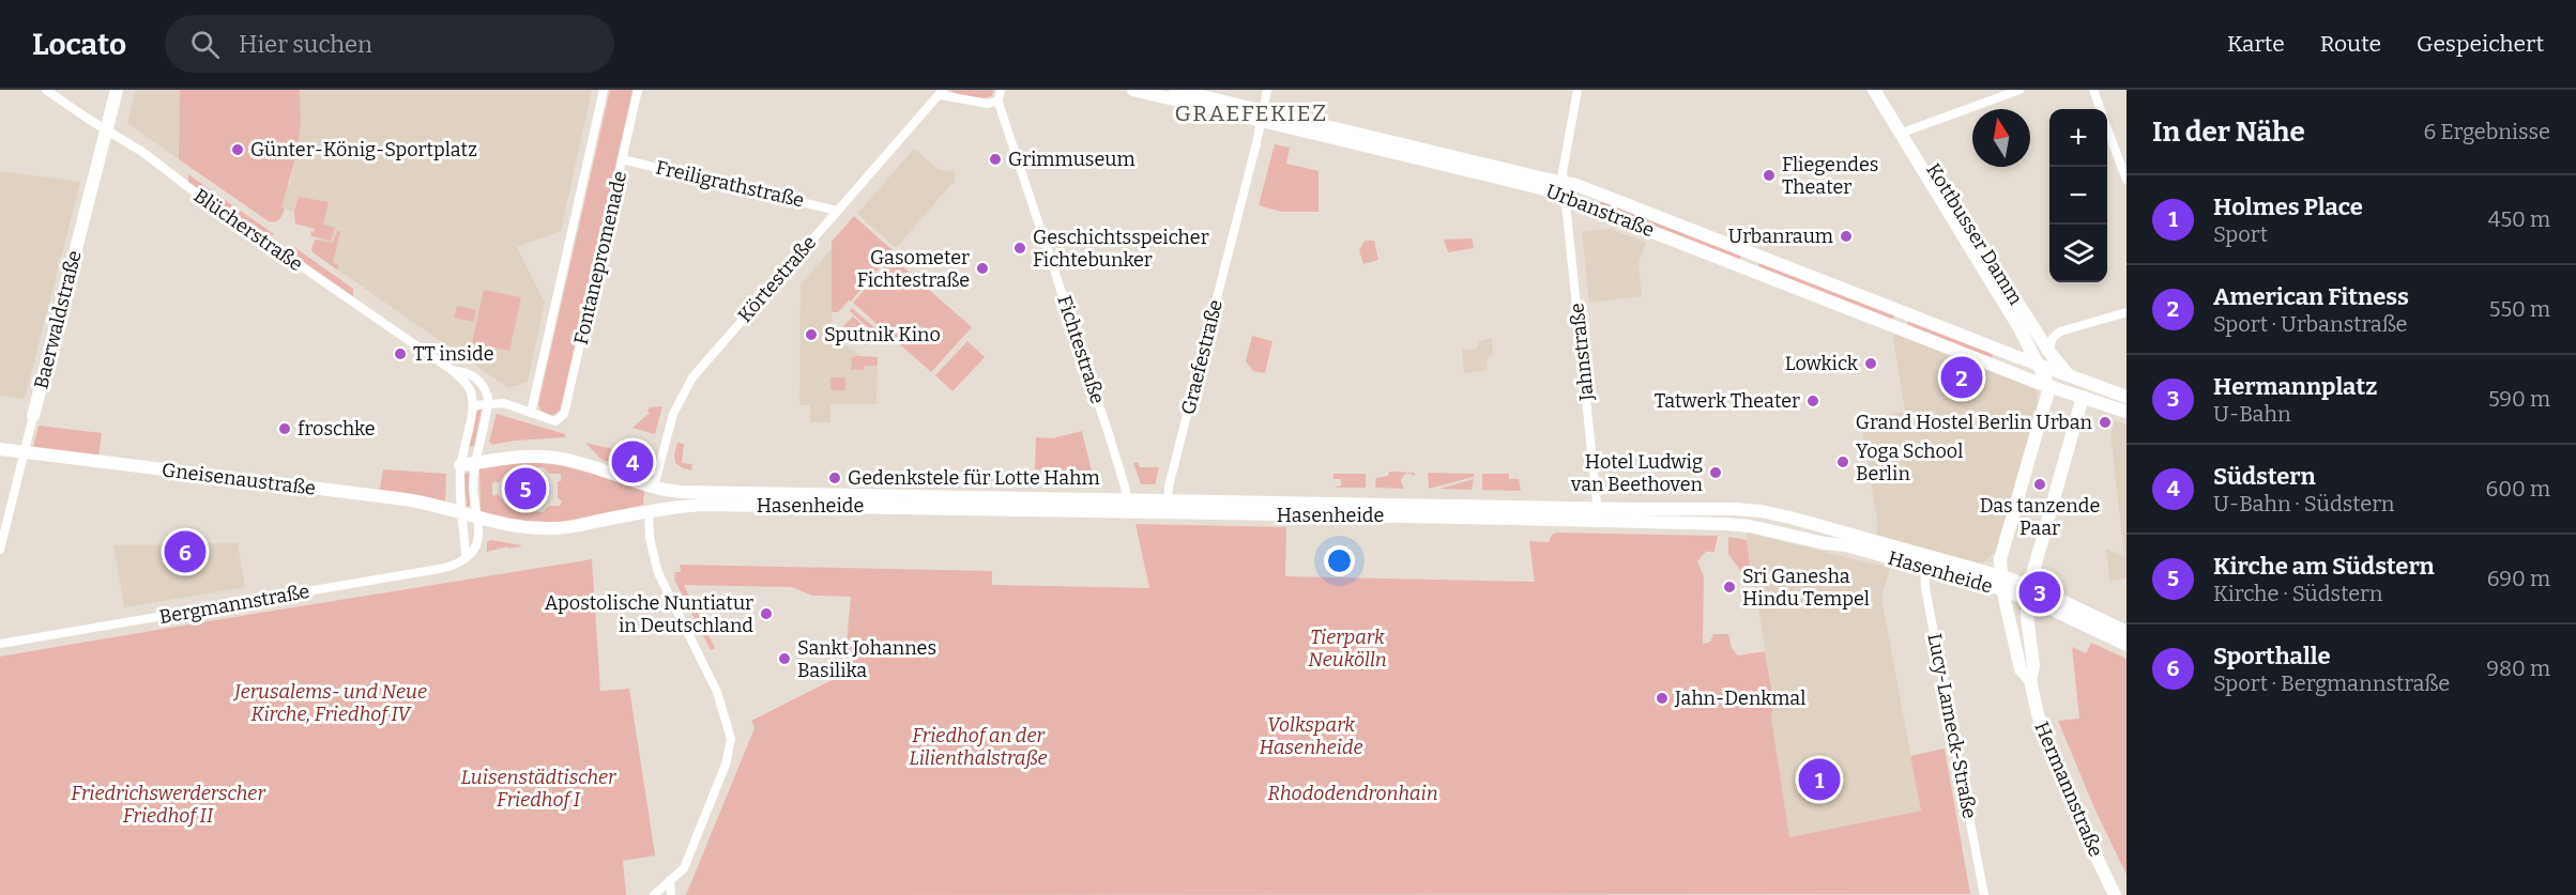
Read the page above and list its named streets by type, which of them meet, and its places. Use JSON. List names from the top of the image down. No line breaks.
{"streets":{"main road":["Urbanstraße","Kottbusser Damm","Baerwaldstraße","Gneisenaustraße","Hasenheide","Hermannstraße"],"street":["Freiligrathstraße","Blücherstraße","Fontanepromenade","Körtestraße","Fichtestraße","Jahnstraße","Graefestraße","Bergmannstraße","Lucy-Lameck-Straße"]},"crossings":[["Freiligrathstraße","Fontanepromenade"],["Freiligrathstraße","Körtestraße"],["Urbanstraße","Kottbusser Damm"],["Urbanstraße","Jahnstraße"],["Urbanstraße","Graefestraße"],["Urbanstraße","Hermannstraße"],["Blücherstraße","Baerwaldstraße"],["Kottbusser Damm","Hermannstraße"],["Körtestraße","Fichtestraße"],["Körtestraße","Hasenheide"],["Baerwaldstraße","Gneisenaustraße"],["Fichtestraße","Hasenheide"],["Jahnstraße","Hasenheide"],["Graefestraße","Hasenheide"],["Gneisenaustraße","Hasenheide"],["Hasenheide","Lucy-Lameck-Straße"],["Hasenheide","Hermannstraße"]],"districts":["GRAEFEKIEZ"],"parks":["Tierpark Neukölln","Jerusalems- und Neue Kirche, Friedhof IV","Volkspark Hasenheide","Friedhof an der Lilienthalstraße","Luisenstädtischer Friedhof I","Friedrichswerderscher Friedhof II","Rhododendronhain"],"places":["Günter-König-Sportplatz","Grimmuseum","Fliegendes Theater","Urbanraum","Geschichtsspeicher Fichtebunker","Gasometer Fichtestraße","Sputnik Kino","TT inside","Lowkick","Tatwerk Theater","Grand Hostel Berlin Urban","froschke","Yoga School Berlin","Hotel Ludwig van Beethoven","Gedenkstele für Lotte Hahm","Das tanzende Paar","Sri Ganesha Hindu Tempel","Apostolische Nuntiatur in Deutschland","Sankt Johannes Basilika","Jahn-Denkmal"],"north":"top","page":{"header":"Locato","search":"Hier suchen","nav":["Karte","Route","Gespeichert"],"heading":["In der Nähe","6 Ergebnisse"],"map_buttons":["+","−"],"list":[{"mark":"1","name":"Holmes Place","note":"Sport","value":"450 m"},{"mark":"2","name":"American Fitness","note":"Sport · Urbanstraße","value":"550 m"},{"mark":"3","name":"Hermannplatz","note":"U-Bahn","value":"590 m"},{"mark":"4","name":"Südstern","note":"U-Bahn · Südstern","value":"600 m"},{"mark":"5","name":"Kirche am Südstern","note":"Kirche · Südstern","value":"690 m"},{"mark":"6","name":"Sporthalle","note":"Sport · Bergmannstraße","value":"980 m"}],"pins":["2","4","5","6","3","1"]}}
